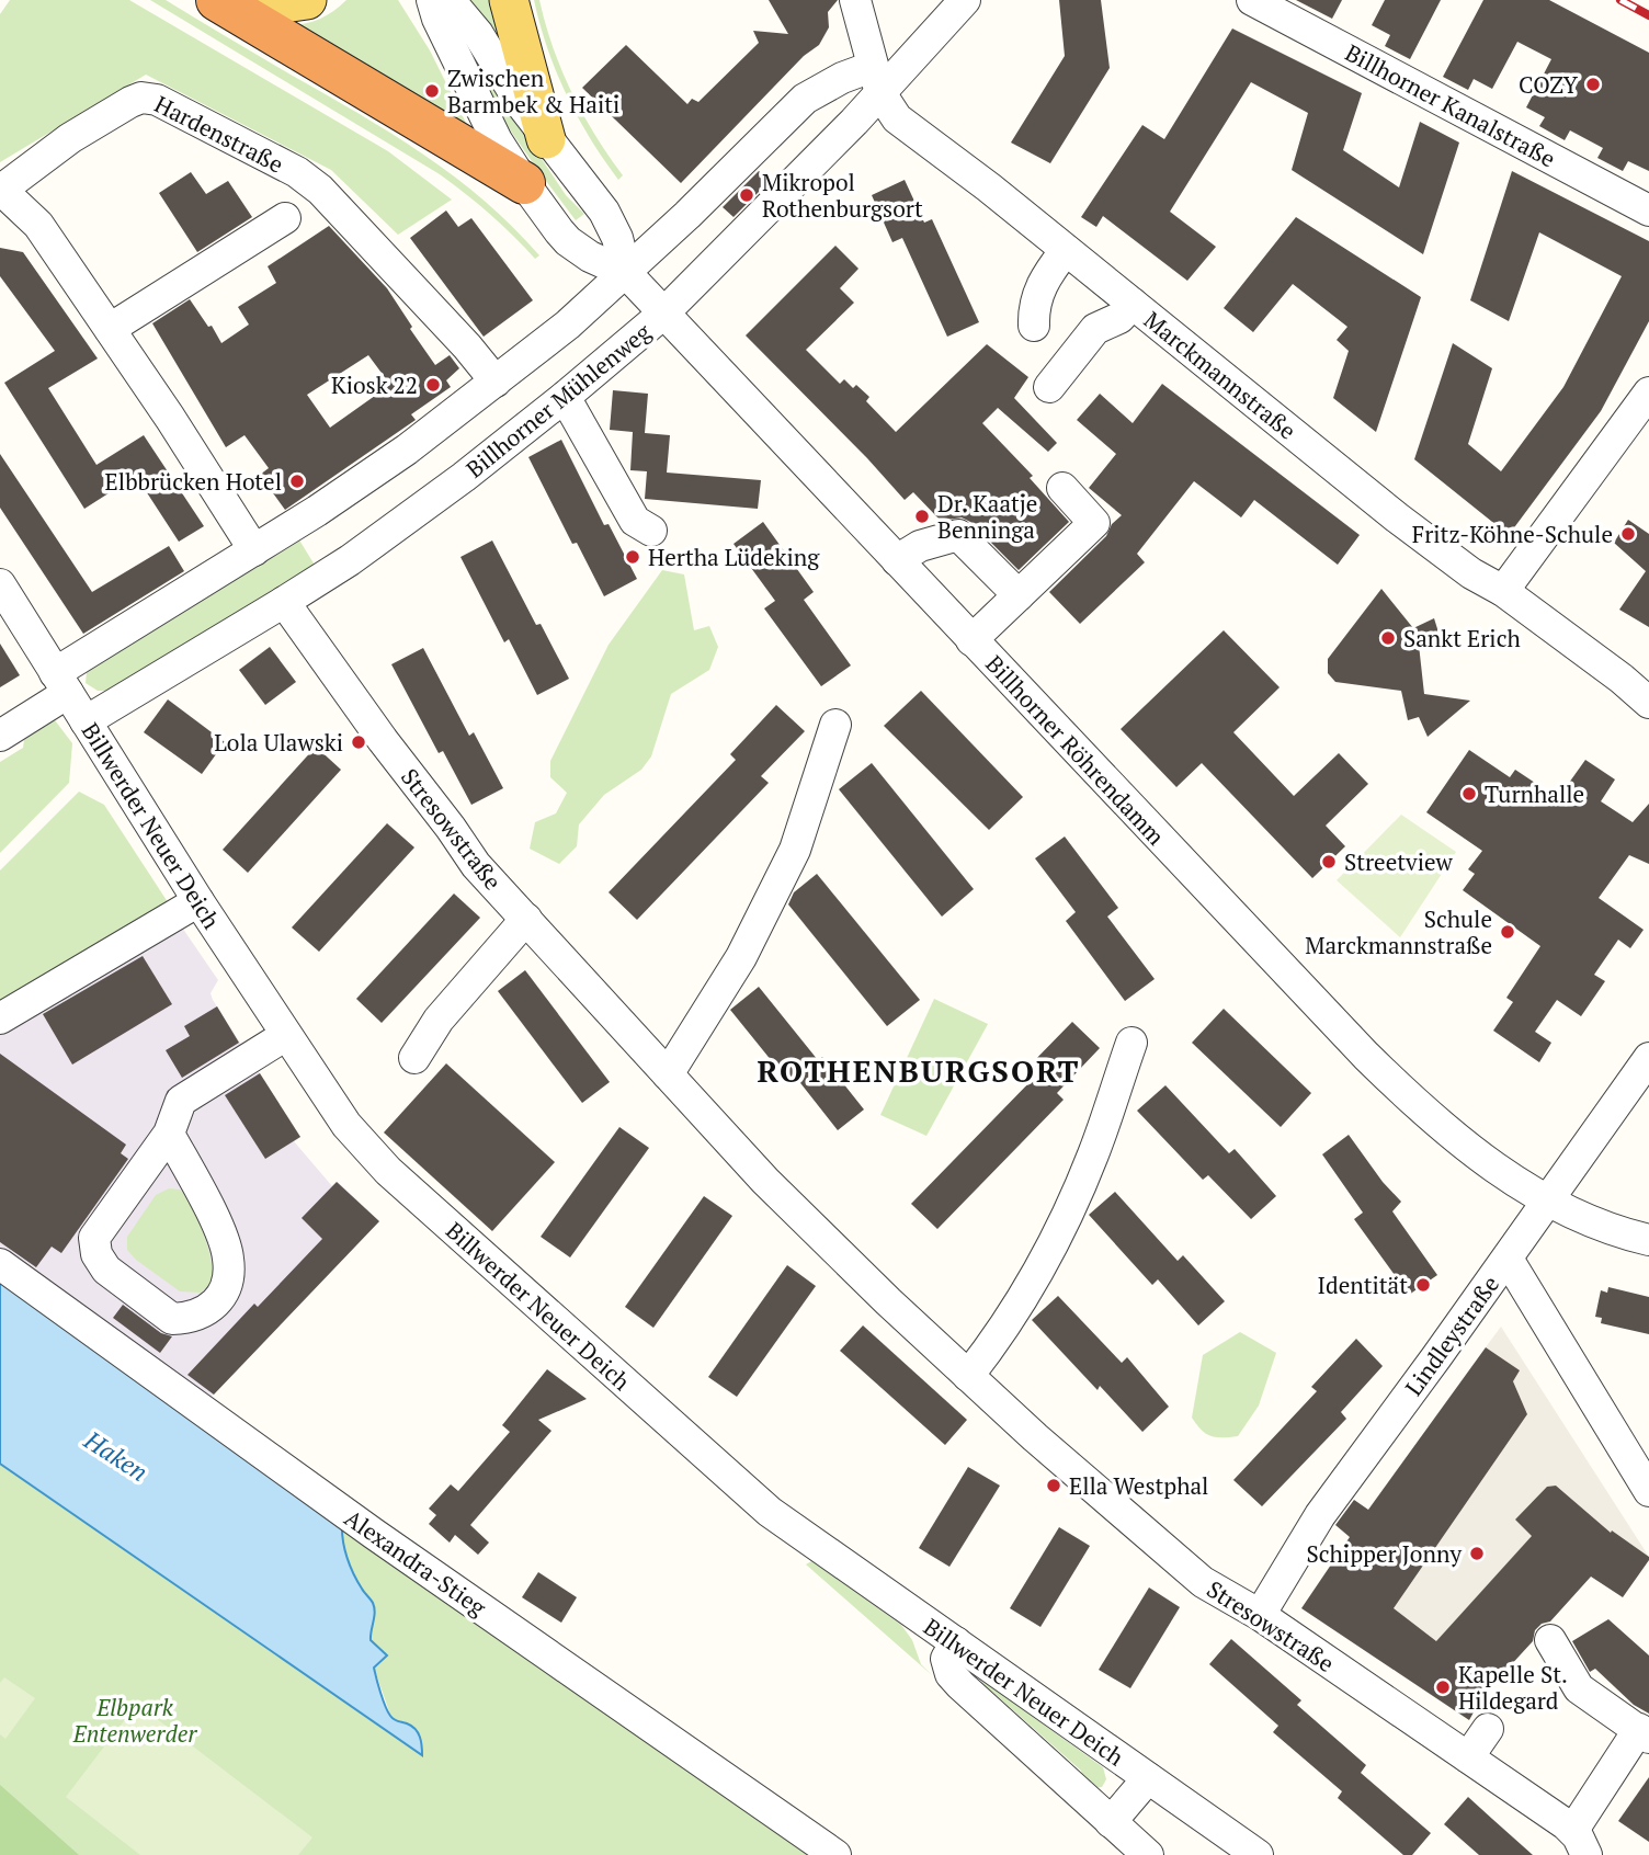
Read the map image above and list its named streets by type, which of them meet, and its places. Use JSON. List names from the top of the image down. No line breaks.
{"streets":{"street":["Billhorner Kanalstraße","Hardenstraße","Marckmannstraße","Billhorner Mühlenweg","Billhorner Röhrendamm","Billwerder Neuer Deich","Stresowstraße","Lindleystraße","Alexandra-Stieg"]},"crossings":[["Hardenstraße","Billhorner Mühlenweg"],["Marckmannstraße","Billhorner Mühlenweg"],["Billhorner Mühlenweg","Billhorner Röhrendamm"],["Billhorner Mühlenweg","Billwerder Neuer Deich"],["Billhorner Mühlenweg","Stresowstraße"],["Billhorner Röhrendamm","Lindleystraße"],["Stresowstraße","Lindleystraße"]],"districts":["ROTHENBURGSORT"],"water":["Haken"],"parks":["Elbpark Entenwerder"],"places":["COZY","Zwischen Barmbek & Haiti","Mikropol Rothenburgsort","Kiosk 22","Elbbrücken Hotel","Dr. Kaatje Benninga","Fritz-Köhne-Schule","Hertha Lüdeking","Sankt Erich","Lola Ulawski","Turnhalle","Streetview","Schule Marckmannstraße","Identität","Ella Westphal","Schipper Jonny","Kapelle St. Hildegard"]}
